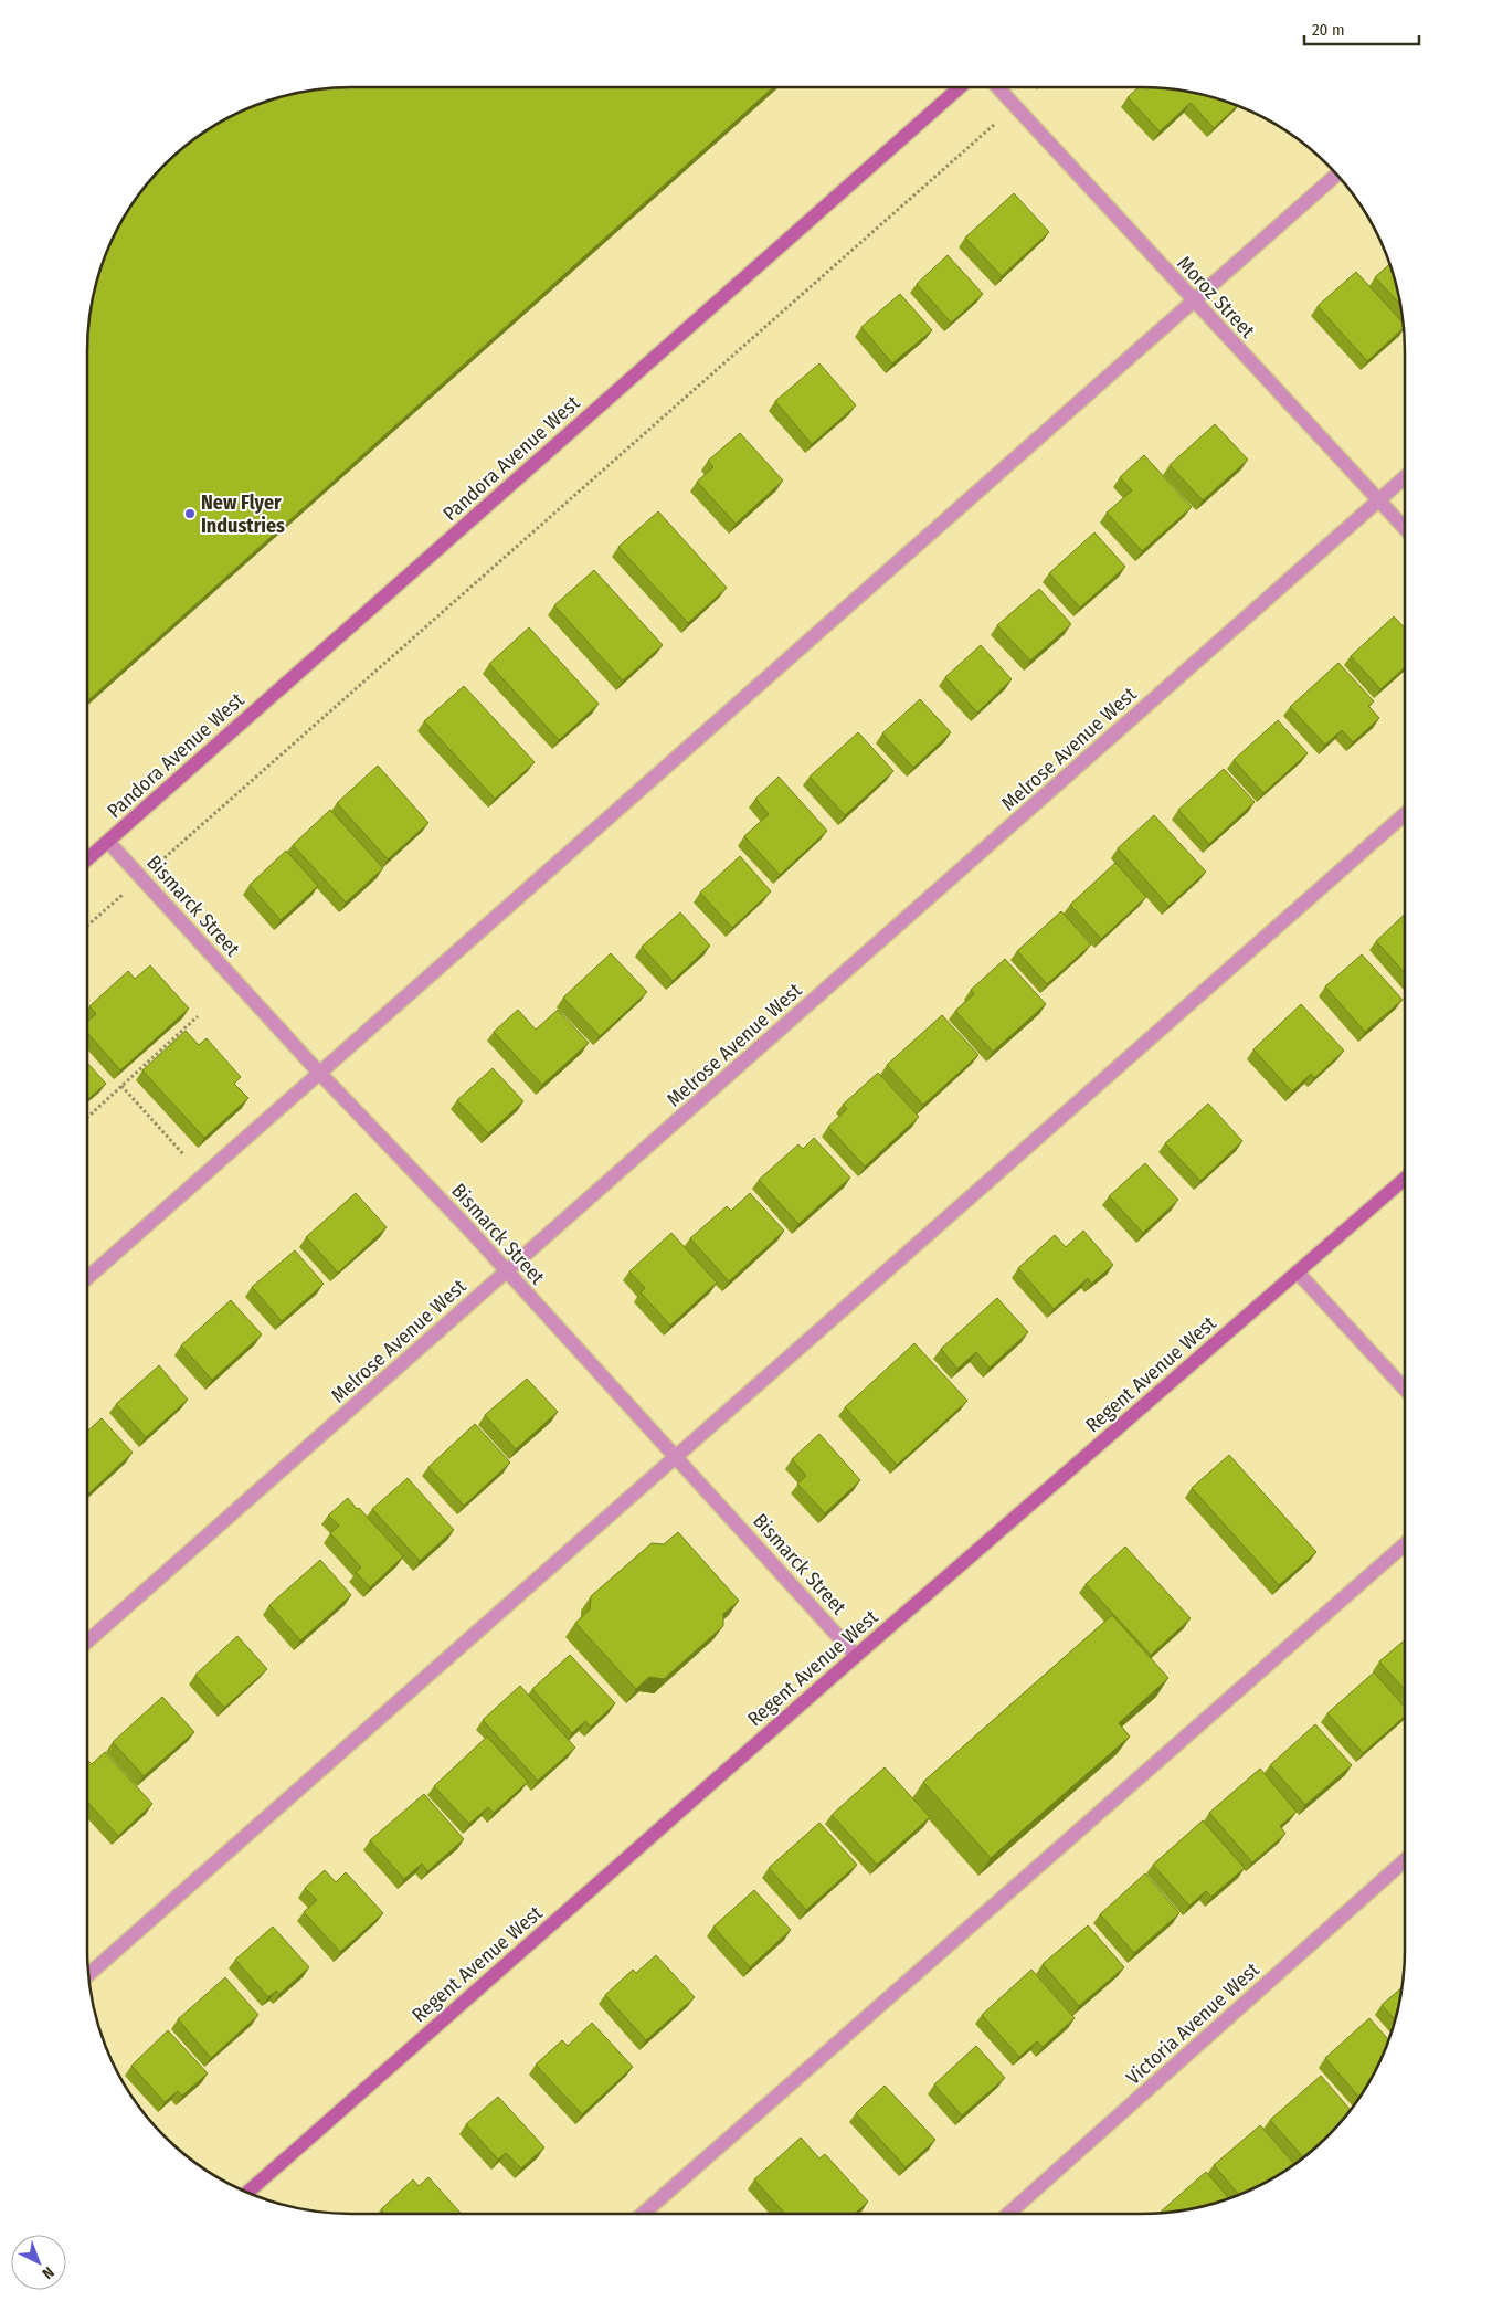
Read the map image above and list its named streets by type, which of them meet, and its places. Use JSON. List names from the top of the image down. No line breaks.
{"streets":{"main road":["Pandora Avenue West","Regent Avenue West"],"street":["Moroz Street","Melrose Avenue West","Bismarck Street","Victoria Avenue West"]},"crossings":[["Moroz Street","Melrose Avenue West"],["Pandora Avenue West","Bismarck Street"],["Melrose Avenue West","Bismarck Street"],["Bismarck Street","Regent Avenue West"]],"places":["New Flyer Industries"],"scale_bar":"20 m","north":"bottom right"}
